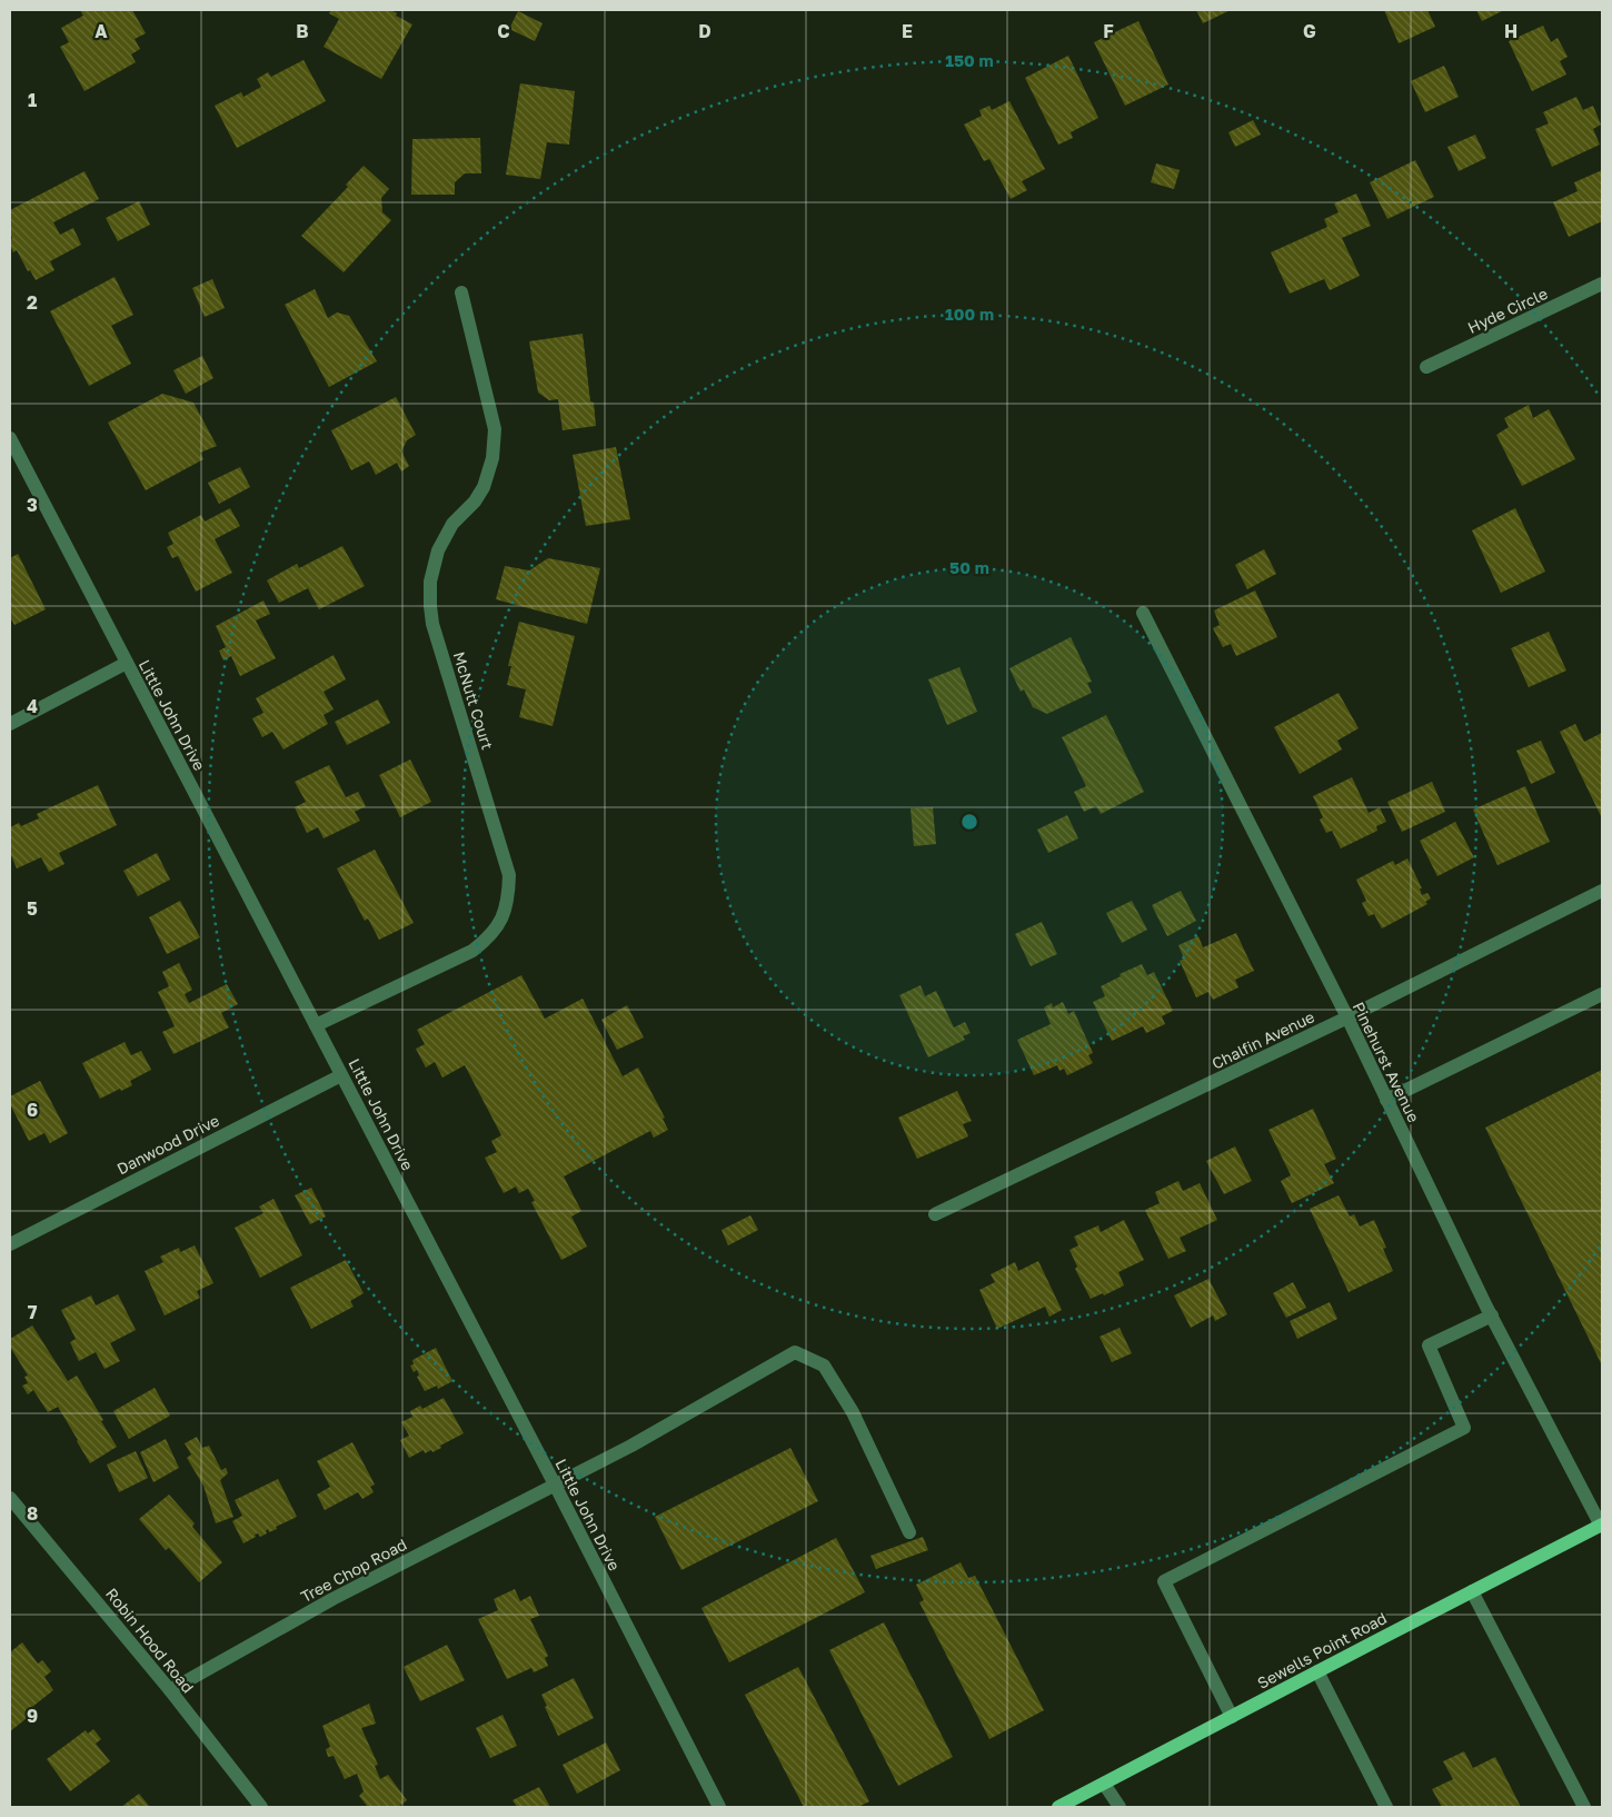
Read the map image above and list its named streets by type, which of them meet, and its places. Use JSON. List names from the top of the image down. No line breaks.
{"streets":{"main road":["Sewells Point Road"],"street":["Hyde Circle","McNutt Court","Little John Drive","Chalfin Avenue","Pinehurst Avenue","Danwood Drive","Tree Chop Road","Robin Hood Road"]},"crossings":[["McNutt Court","Little John Drive"],["Little John Drive","Danwood Drive"],["Little John Drive","Tree Chop Road"],["Chalfin Avenue","Pinehurst Avenue"],["Pinehurst Avenue","Sewells Point Road"],["Tree Chop Road","Robin Hood Road"]],"grid":{"columns":["A","B","C","D","E","F","G","H"],"rows":["1","2","3","4","5","6","7","8","9"]},"rings":["150 m","100 m","50 m"]}
